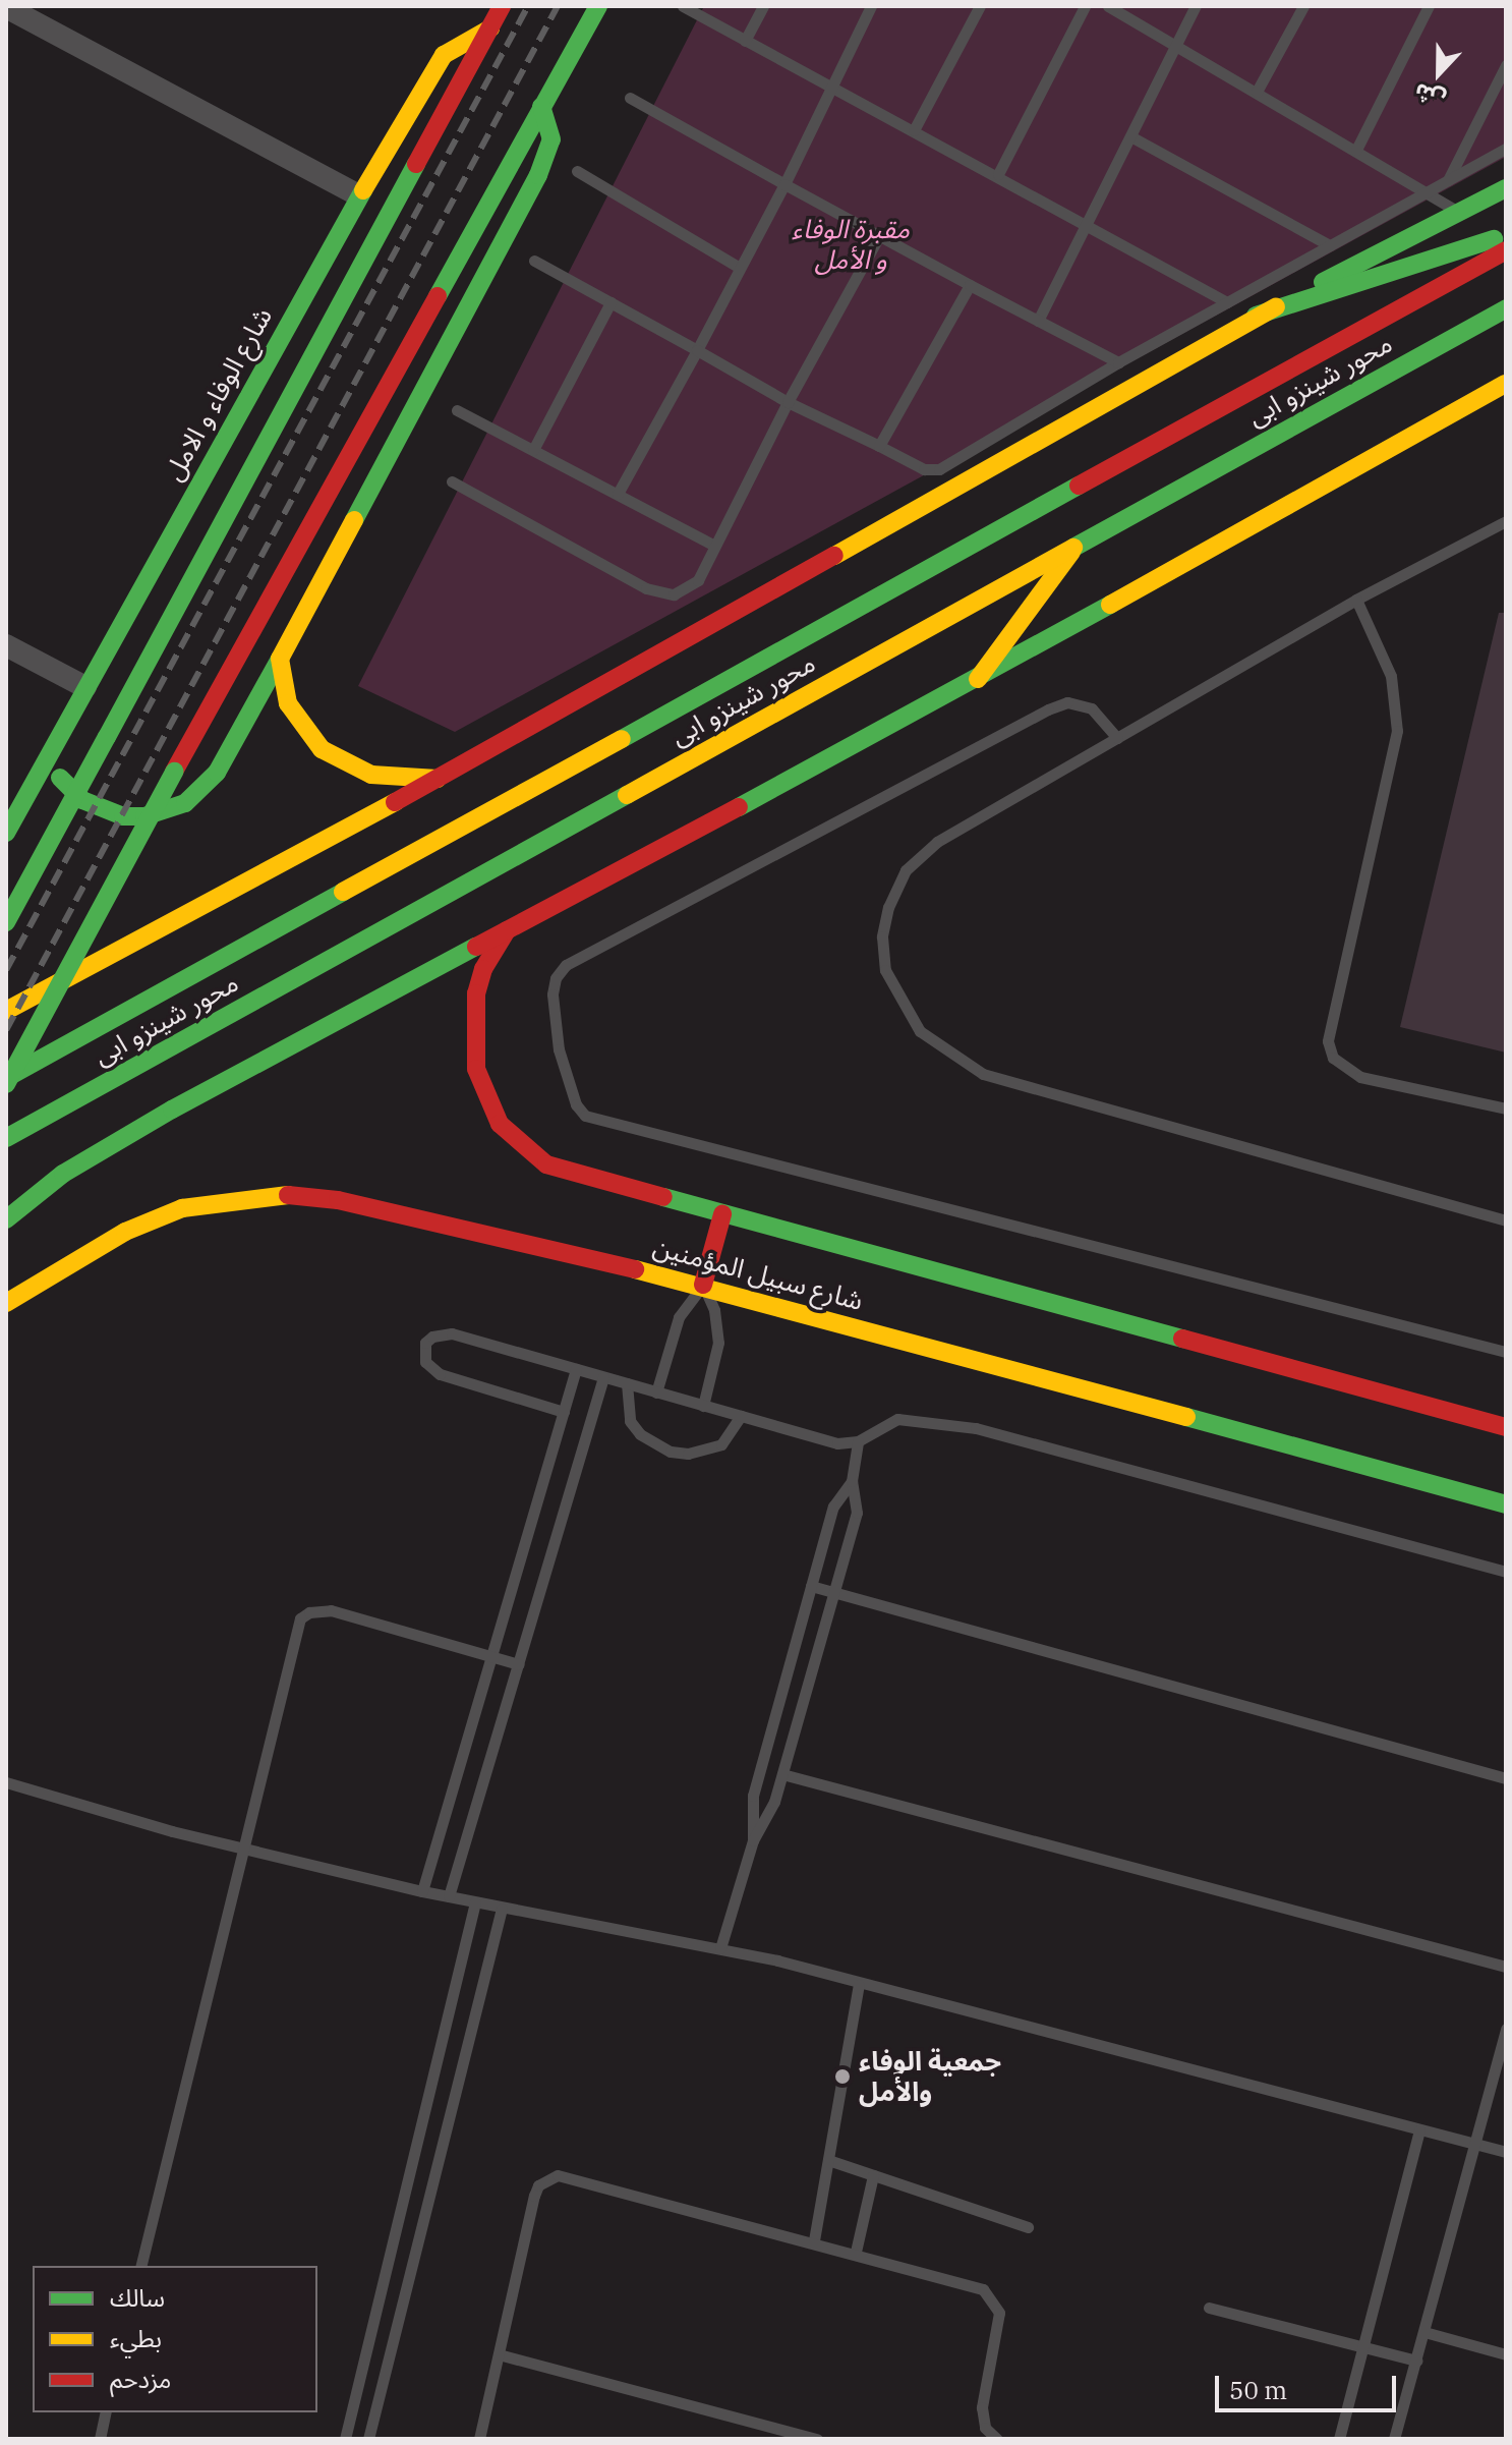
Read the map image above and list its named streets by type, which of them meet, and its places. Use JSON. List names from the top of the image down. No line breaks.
{"streets":{"main road":["محور شينزو ابى","شارع الوفاء و الامل","شارع سبيل المؤمنين"]},"parks":["مقبرة الوفاء و الأمل"],"places":["جمعية الوفاء والأمل"],"legend":["سالك","بطيء","مزدحم"],"scale_bar":"50 m","north":"bottom"}
